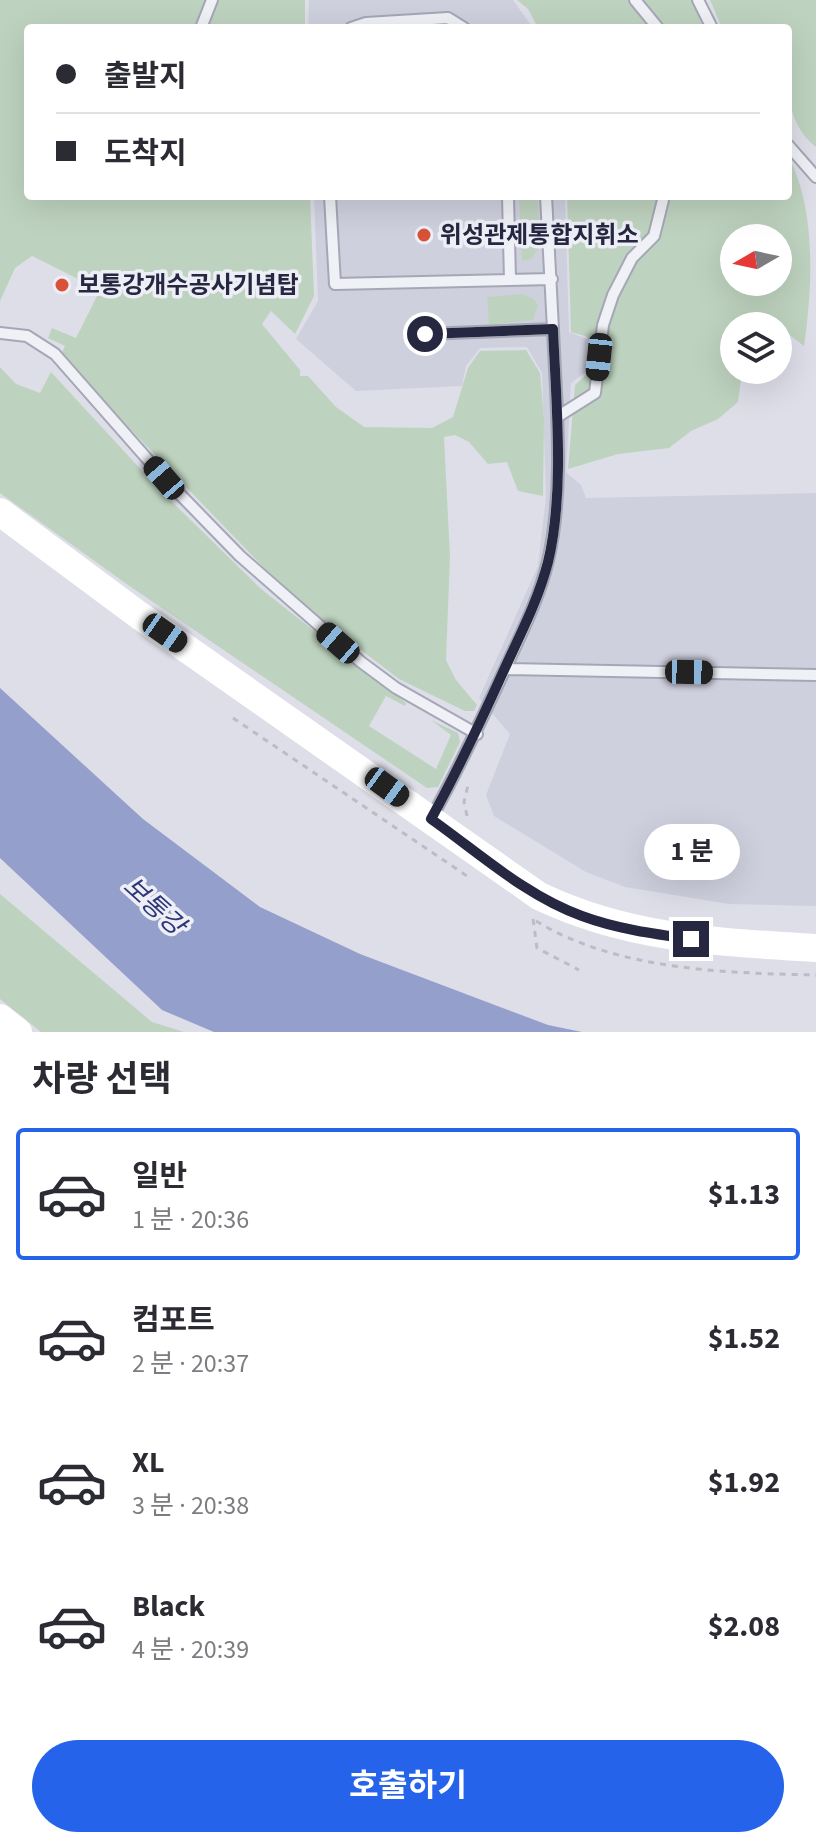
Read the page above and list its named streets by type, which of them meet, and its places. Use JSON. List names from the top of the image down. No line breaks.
{"water":["보통강"],"places":["위성관제통합지휘소","보통강개수공사기념탑"],"north":"left","page":{"banner":["출발지","도착지"],"bubble":"1 분","heading":"차량 선택","list":[{"name":"일반","note":"1 분 · 20:36","value":"$1.13"},{"name":"컴포트","note":"2 분 · 20:37","value":"$1.52"},{"name":"XL","note":"3 분 · 20:38","value":"$1.92"},{"name":"Black","note":"4 분 · 20:39","value":"$2.08"}],"buttons":"호출하기"}}
